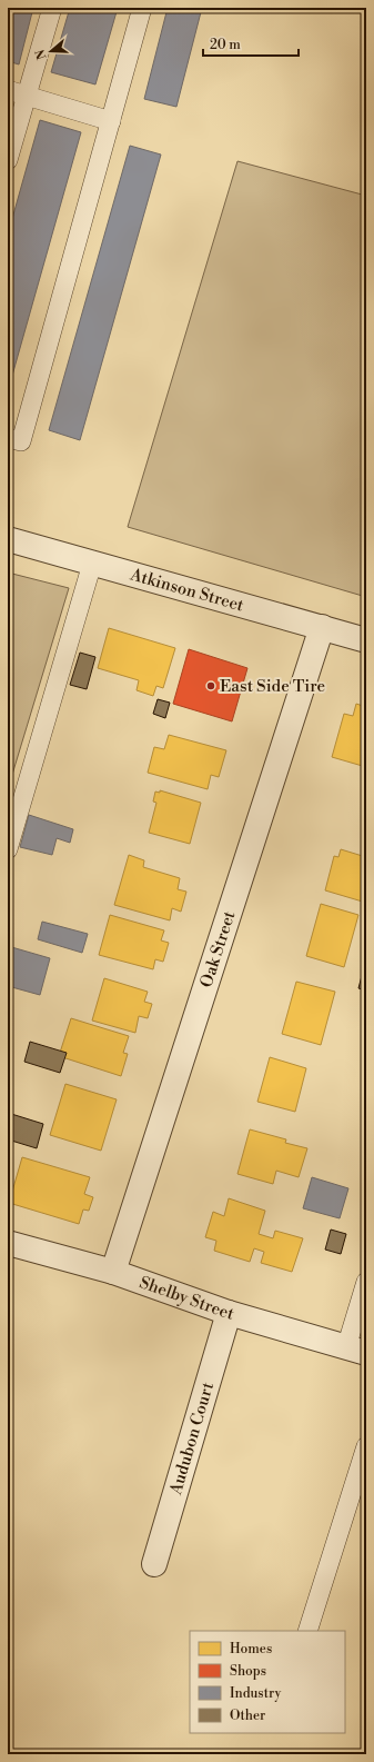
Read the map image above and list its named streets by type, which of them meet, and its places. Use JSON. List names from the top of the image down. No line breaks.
{"streets":{"street":["Atkinson Street","Oak Street","Shelby Street","Audubon Court"]},"crossings":[["Atkinson Street","Oak Street"],["Oak Street","Shelby Street"],["Shelby Street","Audubon Court"]],"places":["East Side Tire"],"legend":["Homes","Shops","Industry","Other"],"scale_bar":"20 m","north":"left"}
